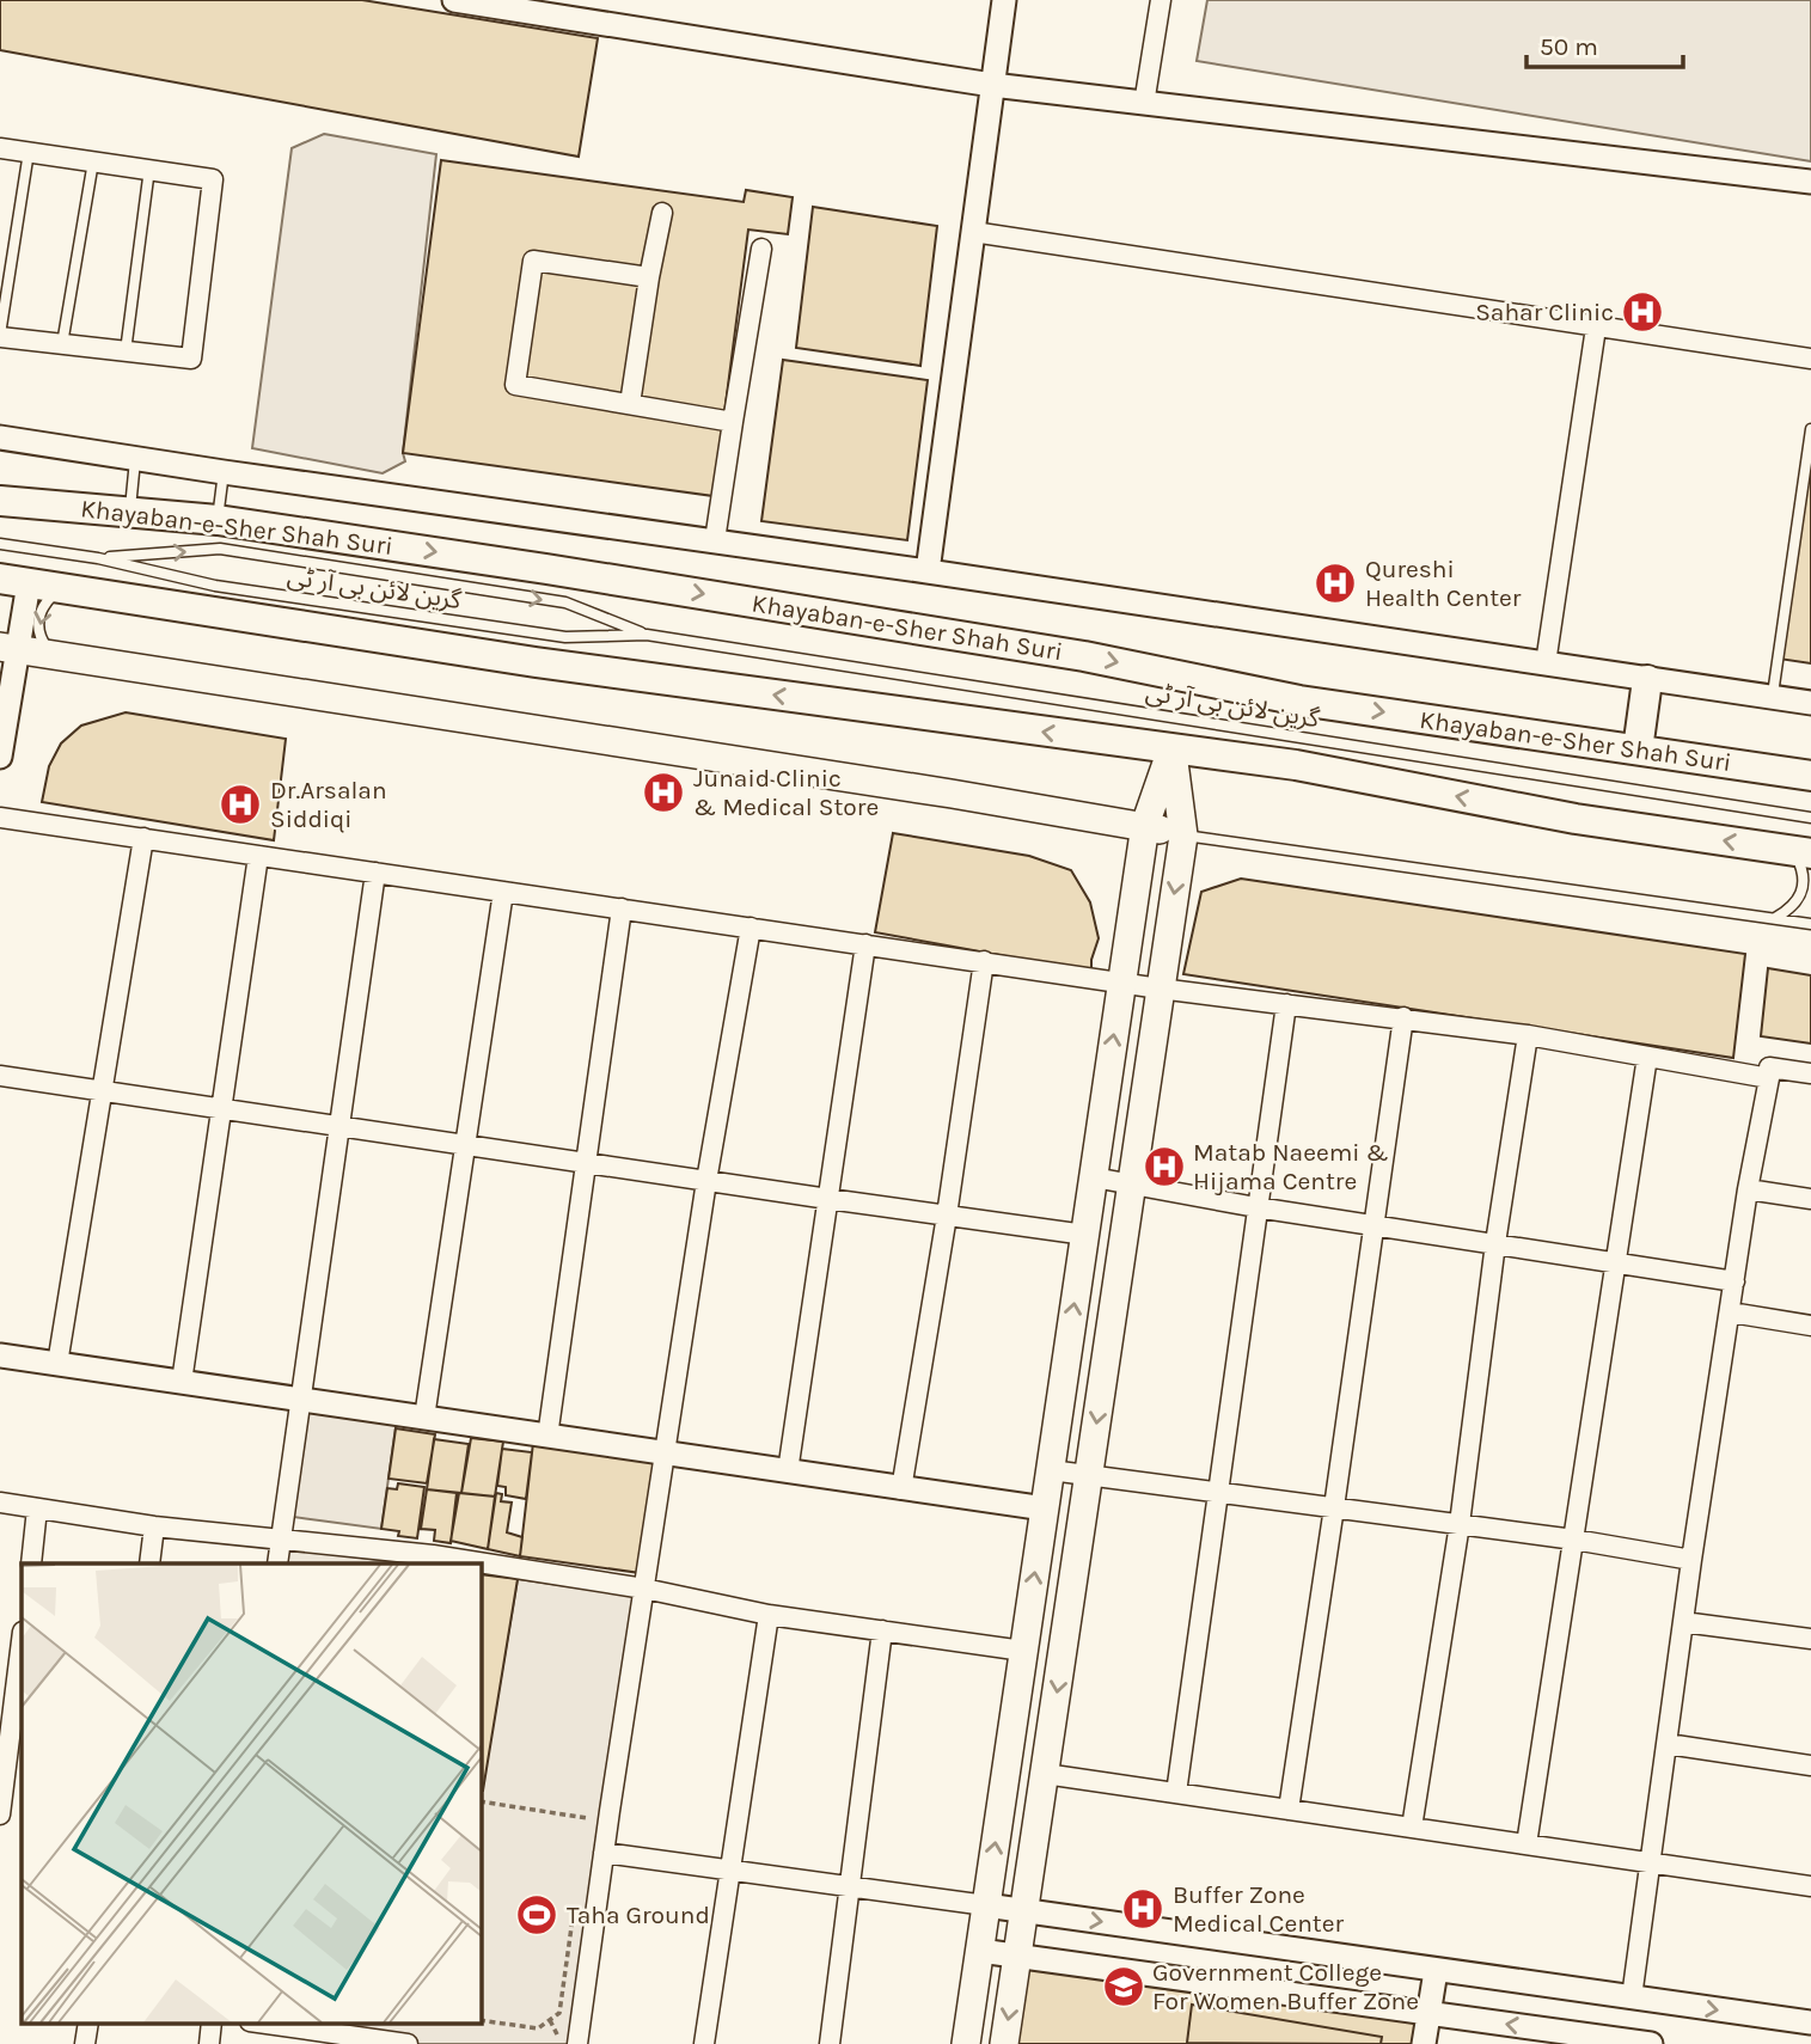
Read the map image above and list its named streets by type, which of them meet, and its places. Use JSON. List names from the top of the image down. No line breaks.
{"streets":{"main road":["Khayaban-e-Sher Shah Suri"],"lane":["گرین لائن بی آر ٹی"]},"places":{"hospital":["Sahar Clinic","Qureshi Health Center","Junaid Clinic & Medical Store","Dr.Arsalan Siddiqi","Matab Naeemi & Hijama Centre","Buffer Zone Medical Center"],"sports":["Taha Ground"],"school or university":["Government College For Women Buffer Zone"]},"scale_bar":"50 m"}
